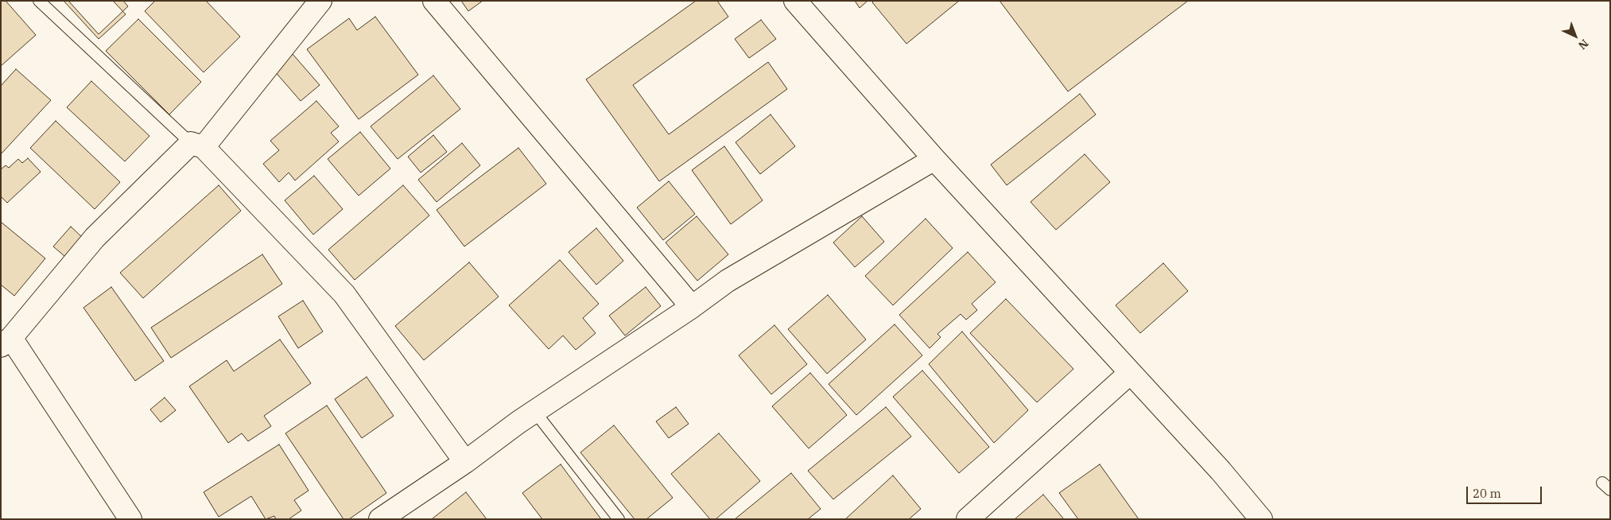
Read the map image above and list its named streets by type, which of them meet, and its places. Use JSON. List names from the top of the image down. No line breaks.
{"scale_bar":"20 m","north":"bottom right"}
